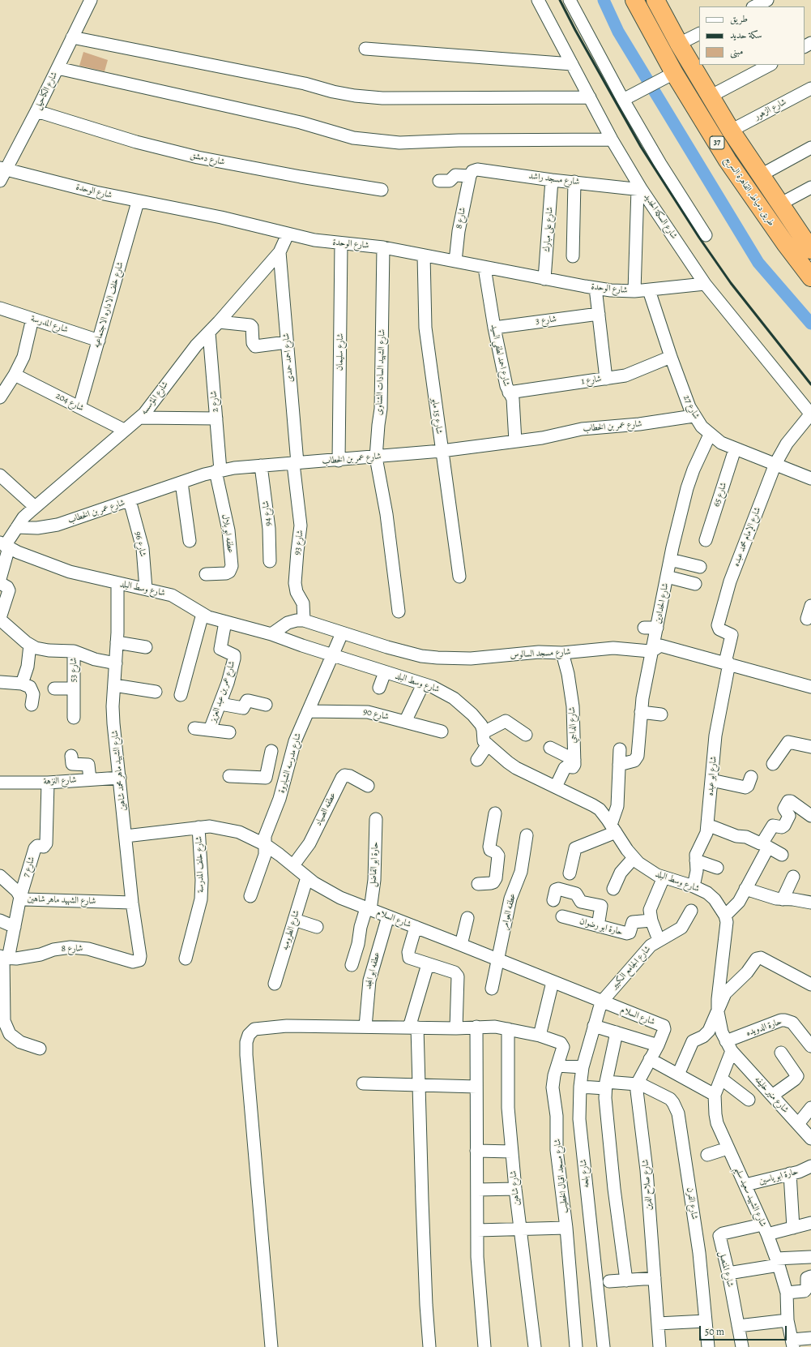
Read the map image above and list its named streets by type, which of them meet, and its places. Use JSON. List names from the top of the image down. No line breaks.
{"streets":{"highway":["37","طريق دمياط, القاهرة السريع"],"street":["شارع الكاحيل","شارع الزهور","شارع دمشق","شارع مسجد راشد","شارع الوحدة","شارع السكة الحديد","شارع 8","شارع على مبارك","شارع خلف الاداره الاجتماعيه","شارع 3","شارع المدرسة","شارع سليمان","شارع احمد لطفي السيد","شارع احمد حمدى","شارع الشهيد السادات الشناوى","شارع 1","شارع المؤسسه","شارع 2","شارع 204","شارع 27","شارع 15 مايو","شارع عمر بن الخطاب","شارع 65","شارع 94","عطفه ابو بلال","شارع الإمام محمد عبده","شارع 93","شارع 96","شارع وسط البلد","شارع الحدادين","شارع مسجد السالوس","شارع 53","شارع عمر بن عبد العزيز","شارع 90","شارع الداجي","شارع مدرسه الشباروة","شارع الشهيد ماهر محمد شاهين","شارع ابو عبده","شارع النزهة","عطفه الصياد","شارع خلف المدرسة","حارة ابو الفاضل","شارع 7","شارع الشهيد ماهر شاهين","عطفه العوامر","شارع السلام","حارة ابو رضوان","شارع الطرومبه","شارع الجامع الكبير","عطفه ابو المجد","حارة الدويده","شارع منير خليفه","شارع بلحه","شارع مسجد اقبال الخطيب","حارة ابو ياسين","شارع صلاح الدين","شارع شاهين","شارع الشهيد سعيد سليم","شارع الفرن","شارع المنصل"]},"crossings":[["شارع الكاحيل","شارع دمشق"],["شارع الكاحيل","شارع الوحدة"],["شارع الزهور","طريق دمياط, القاهرة السريع"],["شارع مسجد راشد","شارع السكة الحديد"],["شارع مسجد راشد","شارع 8"],["شارع مسجد راشد","شارع على مبارك"],["شارع الوحدة","شارع السكة الحديد"],["شارع الوحدة","شارع 8"],["شارع الوحدة","شارع على مبارك"],["شارع الوحدة","شارع خلف الاداره الاجتماعيه"],["شارع الوحدة","شارع سليمان"],["شارع الوحدة","شارع احمد لطفي السيد"],["شارع الوحدة","شارع الشهيد السادات الشناوى"],["شارع الوحدة","شارع المؤسسه"],["شارع الوحدة","شارع 27"],["شارع الوحدة","شارع 15 مايو"],["شارع السكة الحديد","شارع الإمام محمد عبده"],["شارع 8","شارع الشهيد ماهر محمد شاهين"],["شارع 8","شارع 7"],["شارع خلف الاداره الاجتماعيه","شارع المدرسة"],["شارع خلف الاداره الاجتماعيه","شارع 204"],["شارع 3","شارع احمد لطفي السيد"],["شارع سليمان","شارع عمر بن الخطاب"],["شارع احمد لطفي السيد","شارع 1"],["شارع احمد لطفي السيد","شارع عمر بن الخطاب"],["شارع احمد حمدى","شارع المؤسسه"],["شارع احمد حمدى","شارع عمر بن الخطاب"],["شارع احمد حمدى","شارع 93"],["شارع الشهيد السادات الشناوى","شارع عمر بن الخطاب"],["شارع 1","شارع 27"],["شارع المؤسسه","شارع 2"],["شارع المؤسسه","شارع 204"],["شارع المؤسسه","شارع عمر بن الخطاب"],["شارع المؤسسه","شارع وسط البلد"],["شارع 2","شارع عمر بن الخطاب"],["شارع 2","عطفه ابو بلال"],["شارع 27","شارع عمر بن الخطاب"],["شارع 27","شارع 65"],["شارع 27","شارع الإمام محمد عبده"],["شارع 27","شارع الحدادين"],["شارع 15 مايو","شارع عمر بن الخطاب"],["شارع عمر بن الخطاب","شارع 94"],["شارع عمر بن الخطاب","عطفه ابو بلال"],["شارع عمر بن الخطاب","شارع 93"],["شارع عمر بن الخطاب","شارع 96"],["شارع الإمام محمد عبده","شارع مسجد السالوس"],["شارع الإمام محمد عبده","شارع ابو عبده"],["شارع 93","شارع مسجد السالوس"],["شارع 96","شارع وسط البلد"],["شارع وسط البلد","شارع مسجد السالوس"],["شارع وسط البلد","شارع عمر بن عبد العزيز"],["شارع وسط البلد","شارع مدرسه الشباروة"],["شارع وسط البلد","شارع الشهيد ماهر محمد شاهين"],["شارع وسط البلد","شارع ابو عبده"],["شارع وسط البلد","حارة الدويده"],["شارع وسط البلد","شارع منير خليفه"],["شارع وسط البلد","شارع الشهيد سعيد سليم"],["شارع الحدادين","شارع مسجد السالوس"],["شارع مسجد السالوس","شارع الداجي"],["شارع مسجد السالوس","شارع مدرسه الشباروة"],["شارع مسجد السالوس","شارع ابو عبده"],["شارع 90","شارع مدرسه الشباروة"],["شارع مدرسه الشباروة","شارع السلام"],["شارع الشهيد ماهر محمد شاهين","شارع النزهة"],["شارع الشهيد ماهر محمد شاهين","شارع الشهيد ماهر شاهين"],["شارع الشهيد ماهر محمد شاهين","شارع السلام"],["شارع النزهة","شارع 7"],["عطفه الصياد","شارع السلام"],["شارع خلف المدرسة","شارع السلام"],["حارة ابو الفاضل","شارع السلام"],["شارع 7","شارع الشهيد ماهر شاهين"],["عطفه العوامر","شارع السلام"],["شارع السلام","شارع الطرومبه"],["شارع السلام","شارع الجامع الكبير"],["شارع السلام","عطفه ابو المجد"],["شارع السلام","شارع بلحه"],["شارع الجامع الكبير","شارع بلحه"],["عطفه ابو المجد","شارع مسجد اقبال الخطيب"],["حارة الدويده","شارع منير خليفه"],["حارة الدويده","شارع الشهيد سعيد سليم"],["شارع منير خليفه","شارع الشهيد سعيد سليم"],["شارع مسجد اقبال الخطيب","شارع شاهين"],["حارة ابو ياسين","شارع الشهيد سعيد سليم"],["شارع صلاح الدين","شارع الفرن"],["شارع الشهيد سعيد سليم","شارع المنصل"]],"legend":["طريق","سكة حديد","مبنى"],"scale_bar":"50 m"}
